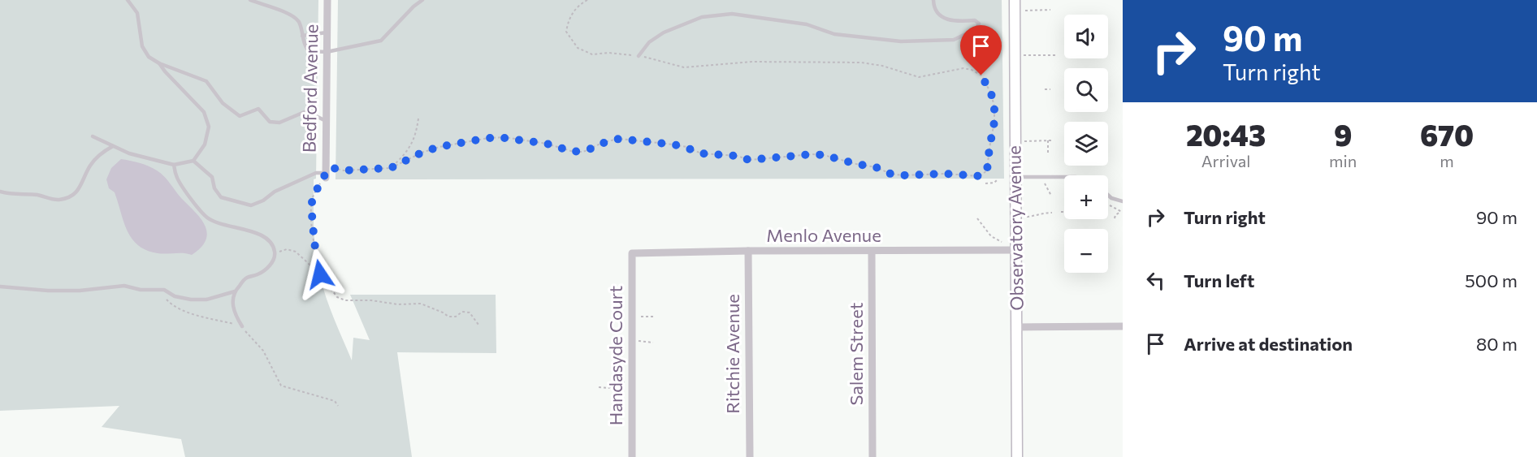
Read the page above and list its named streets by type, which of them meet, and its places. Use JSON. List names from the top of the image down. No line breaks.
{"streets":{"street":["Bedford Avenue","Observatory Avenue","Menlo Avenue","Ritchie Avenue","Salem Street","Handasyde Court"]},"crossings":[["Observatory Avenue","Menlo Avenue"],["Menlo Avenue","Ritchie Avenue"],["Menlo Avenue","Salem Street"],["Menlo Avenue","Handasyde Court"]],"page":{"turn":["90 m","Turn right"],"map_buttons":["+","−"],"eta":["20:43","Arrival","9","min","670","m"],"list":[{"name":"Turn right","value":"90 m"},{"name":"Turn left","value":"500 m"},{"name":"Arrive at destination","value":"80 m"}]}}
